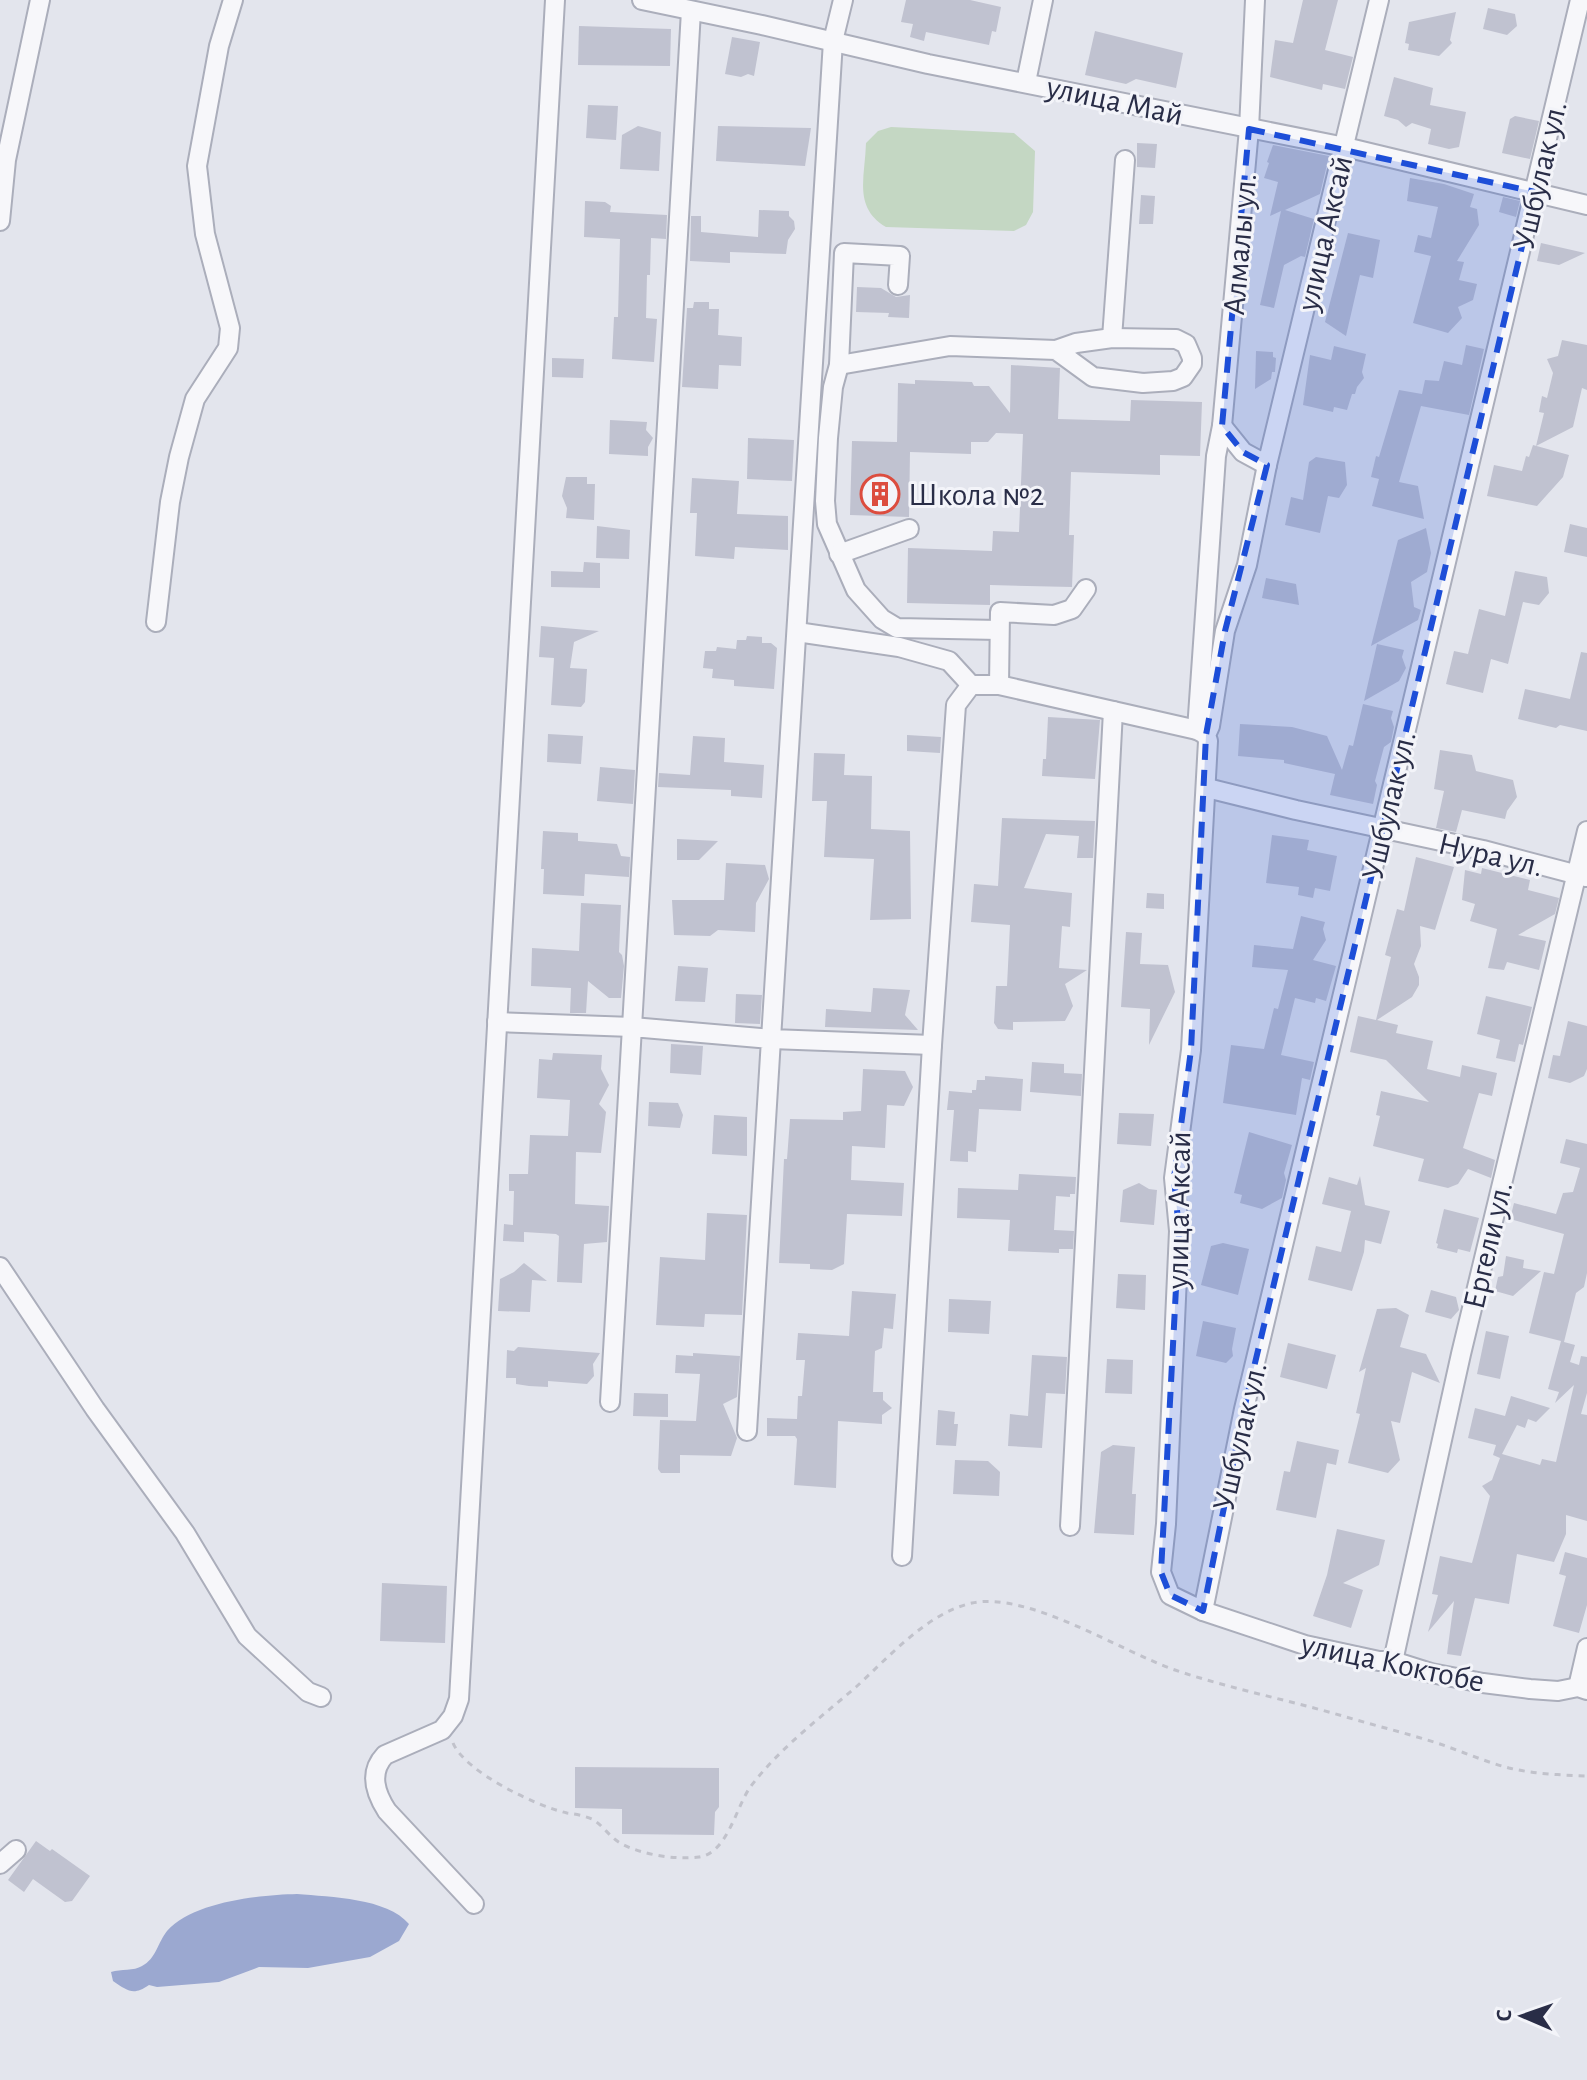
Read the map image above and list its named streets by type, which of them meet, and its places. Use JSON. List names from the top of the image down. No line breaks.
{"streets":{"street":["улица Май","Ушбулак ул.","улица Аксай","Алмалы ул.","Нура ул.","Ергели ул.","улица Коктобе"]},"crossings":[["улица Май","Ушбулак ул."],["улица Май","улица Аксай"],["улица Май","Алмалы ул."],["Ушбулак ул.","улица Аксай"],["Ушбулак ул.","Нура ул."],["Ушбулак ул.","улица Коктобе"],["улица Аксай","Алмалы ул."],["улица Аксай","Нура ул."],["улица Аксай","улица Коктобе"],["Нура ул.","Ергели ул."],["Ергели ул.","улица Коктобе"]],"places":{"building":["Школа №2"]},"north":"left"}
